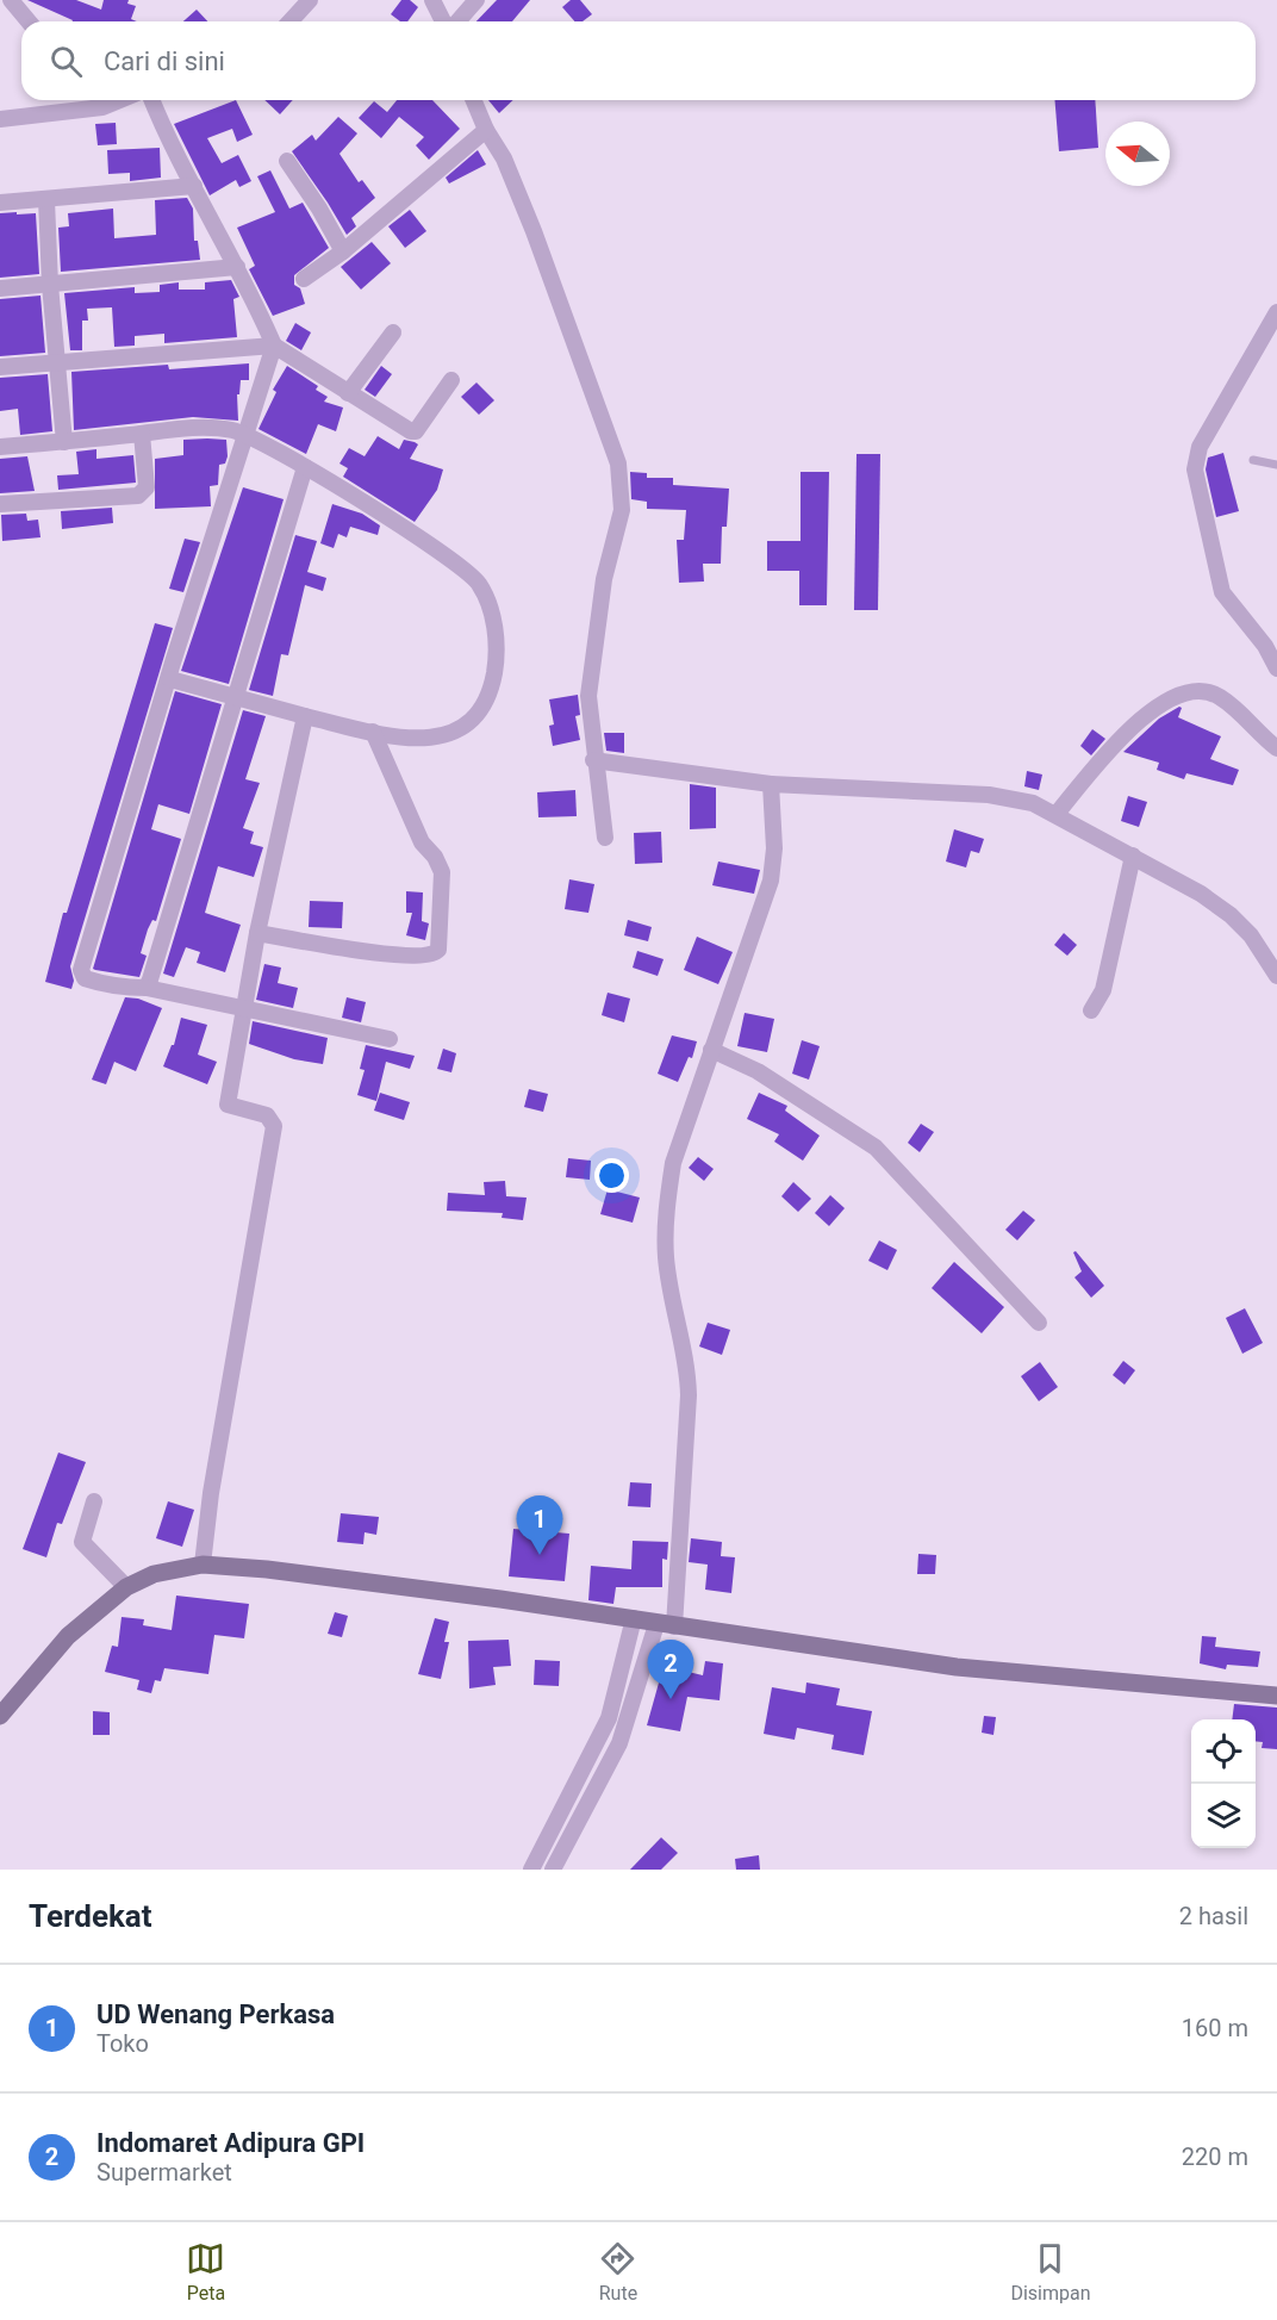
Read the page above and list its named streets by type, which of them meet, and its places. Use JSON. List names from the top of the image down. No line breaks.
{"north":"left","page":{"search":"Cari di sini","pins":["1","2"],"heading":["Terdekat","2 hasil"],"list":[{"mark":"1","name":"UD Wenang Perkasa","note":"Toko","value":"160 m"},{"mark":"2","name":"Indomaret Adipura GPI","note":"Supermarket","value":"220 m"}],"nav":["Peta","Rute","Disimpan"]}}
